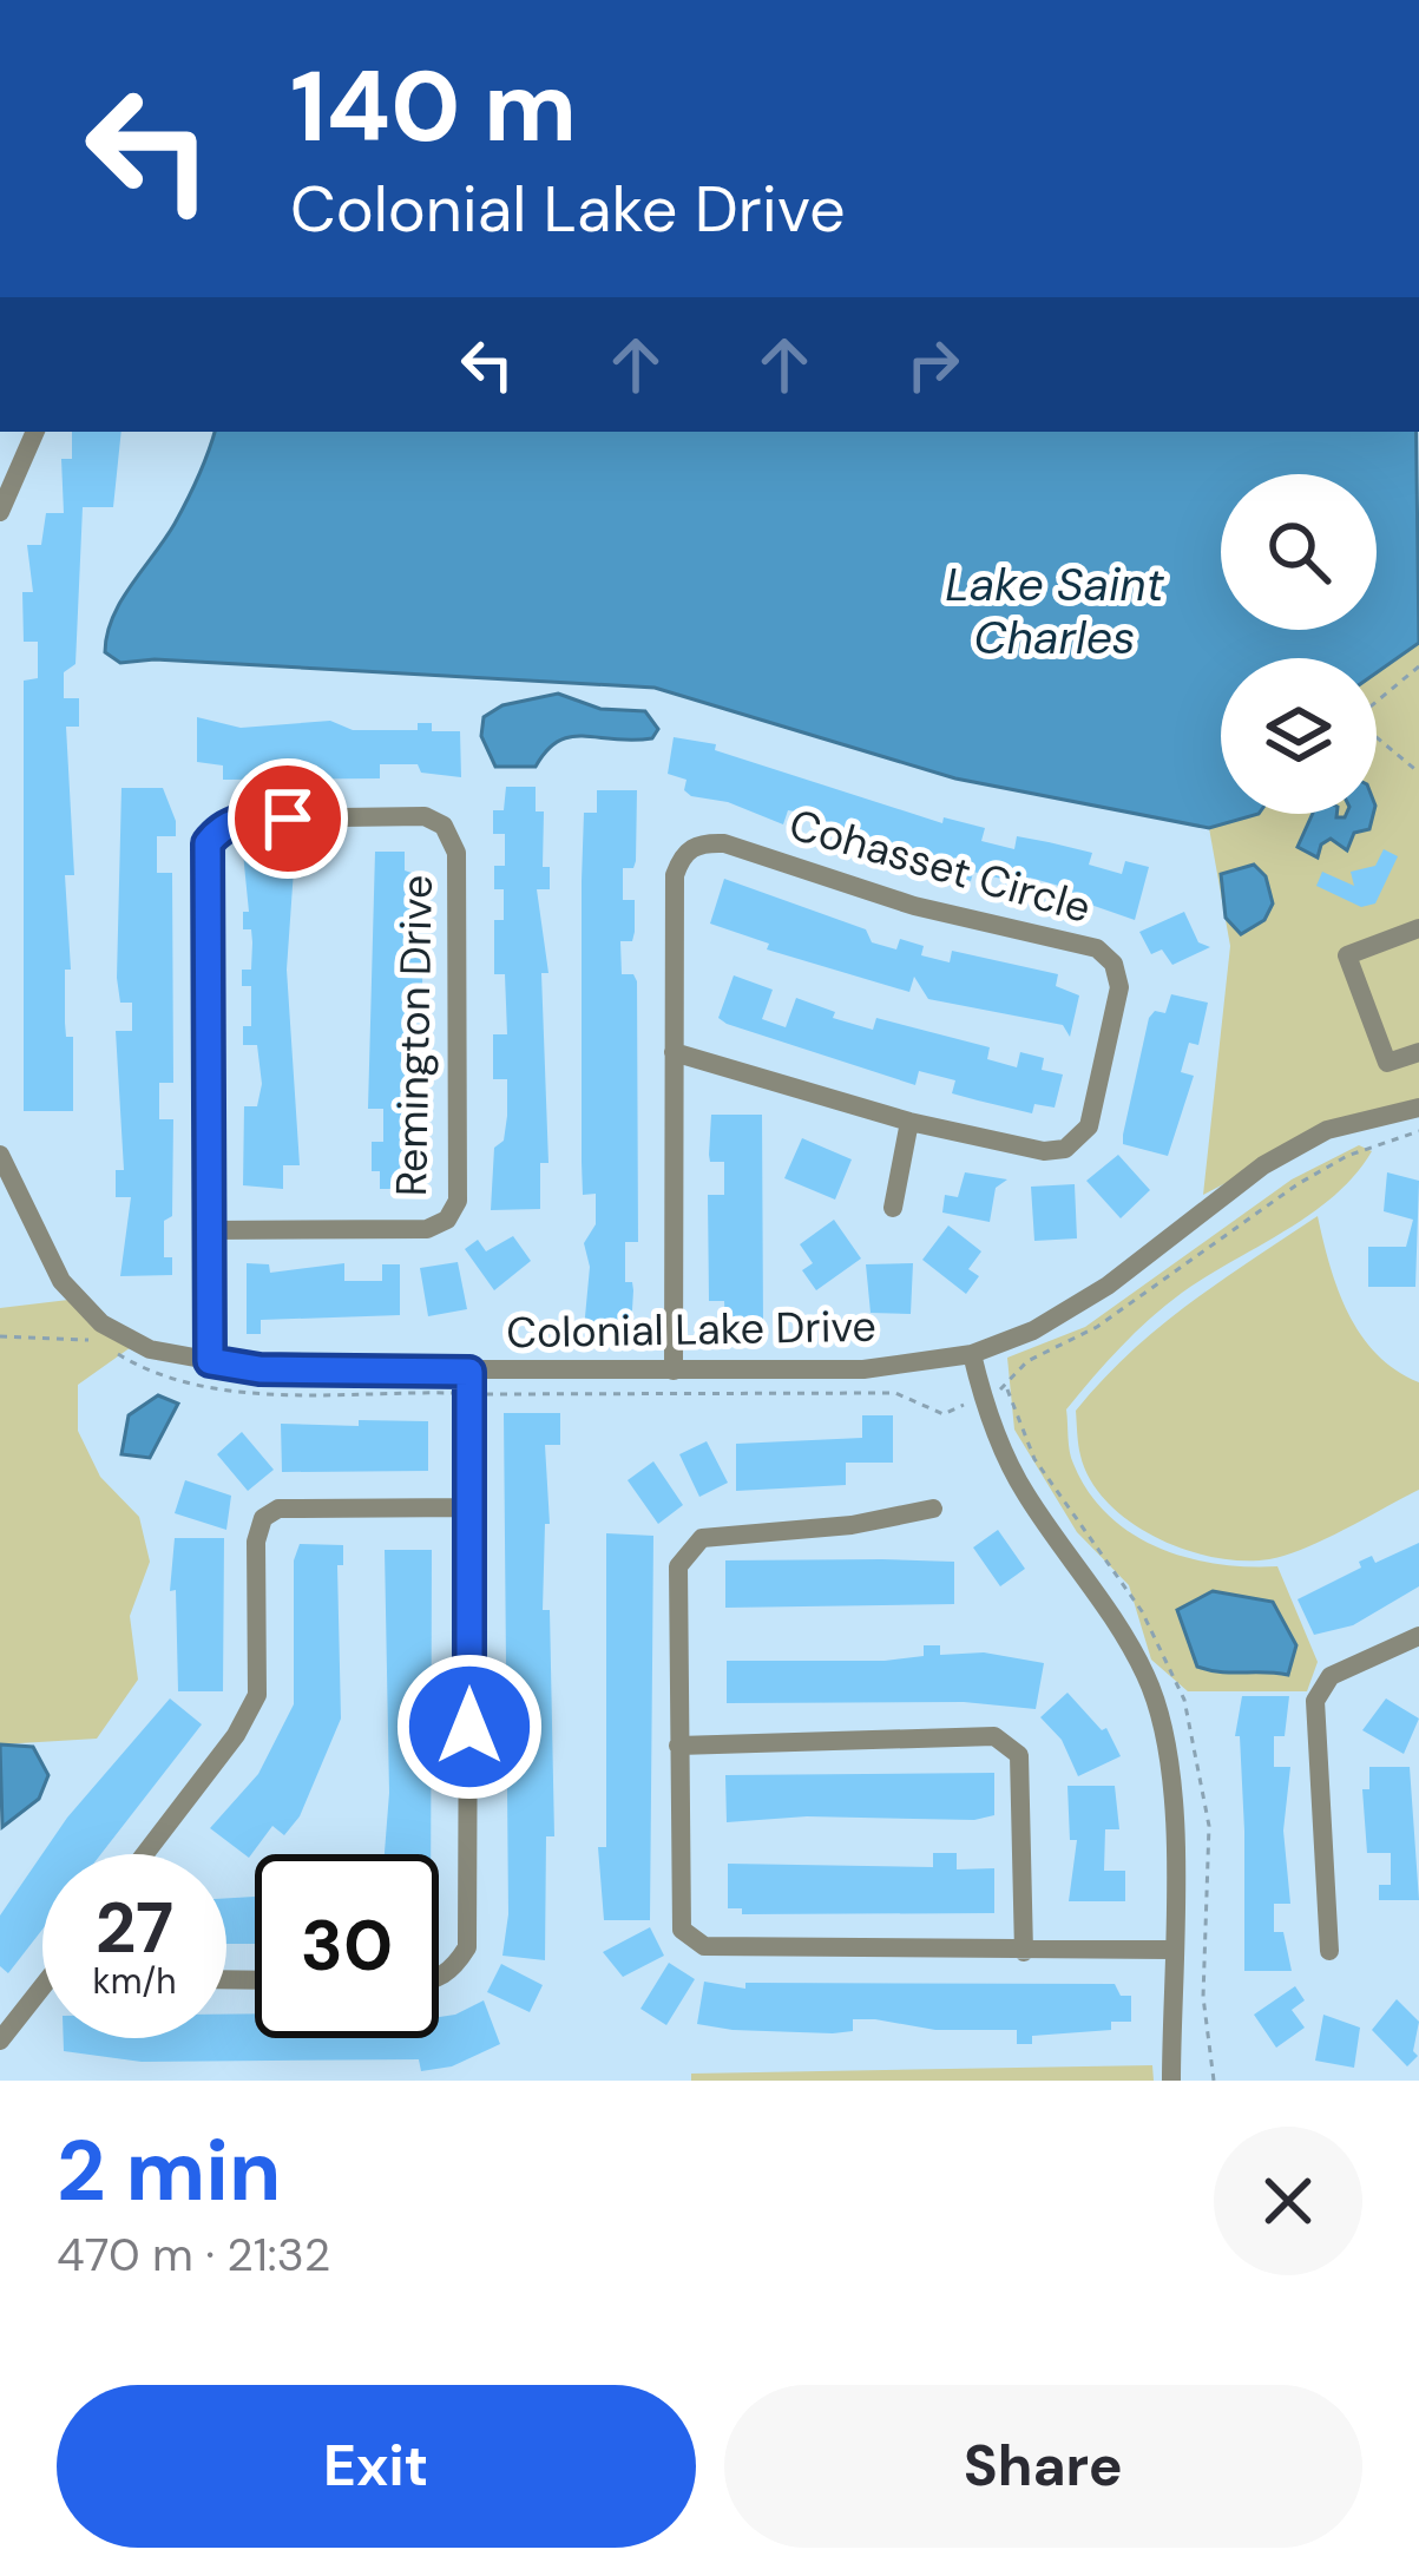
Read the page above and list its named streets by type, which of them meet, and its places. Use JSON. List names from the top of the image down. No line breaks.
{"streets":{"street":["Cohasset Circle","Remington Drive","Colonial Lake Drive"]},"crossings":[["Cohasset Circle","Colonial Lake Drive"],["Remington Drive","Colonial Lake Drive"]],"water":["Lake Saint Charles"],"page":{"turn":["140 m","Colonial Lake Drive"],"speed":"27 km/h","limit":"30","heading":["2 min","470 m · 21:32"],"buttons":["Exit","Share"]}}
